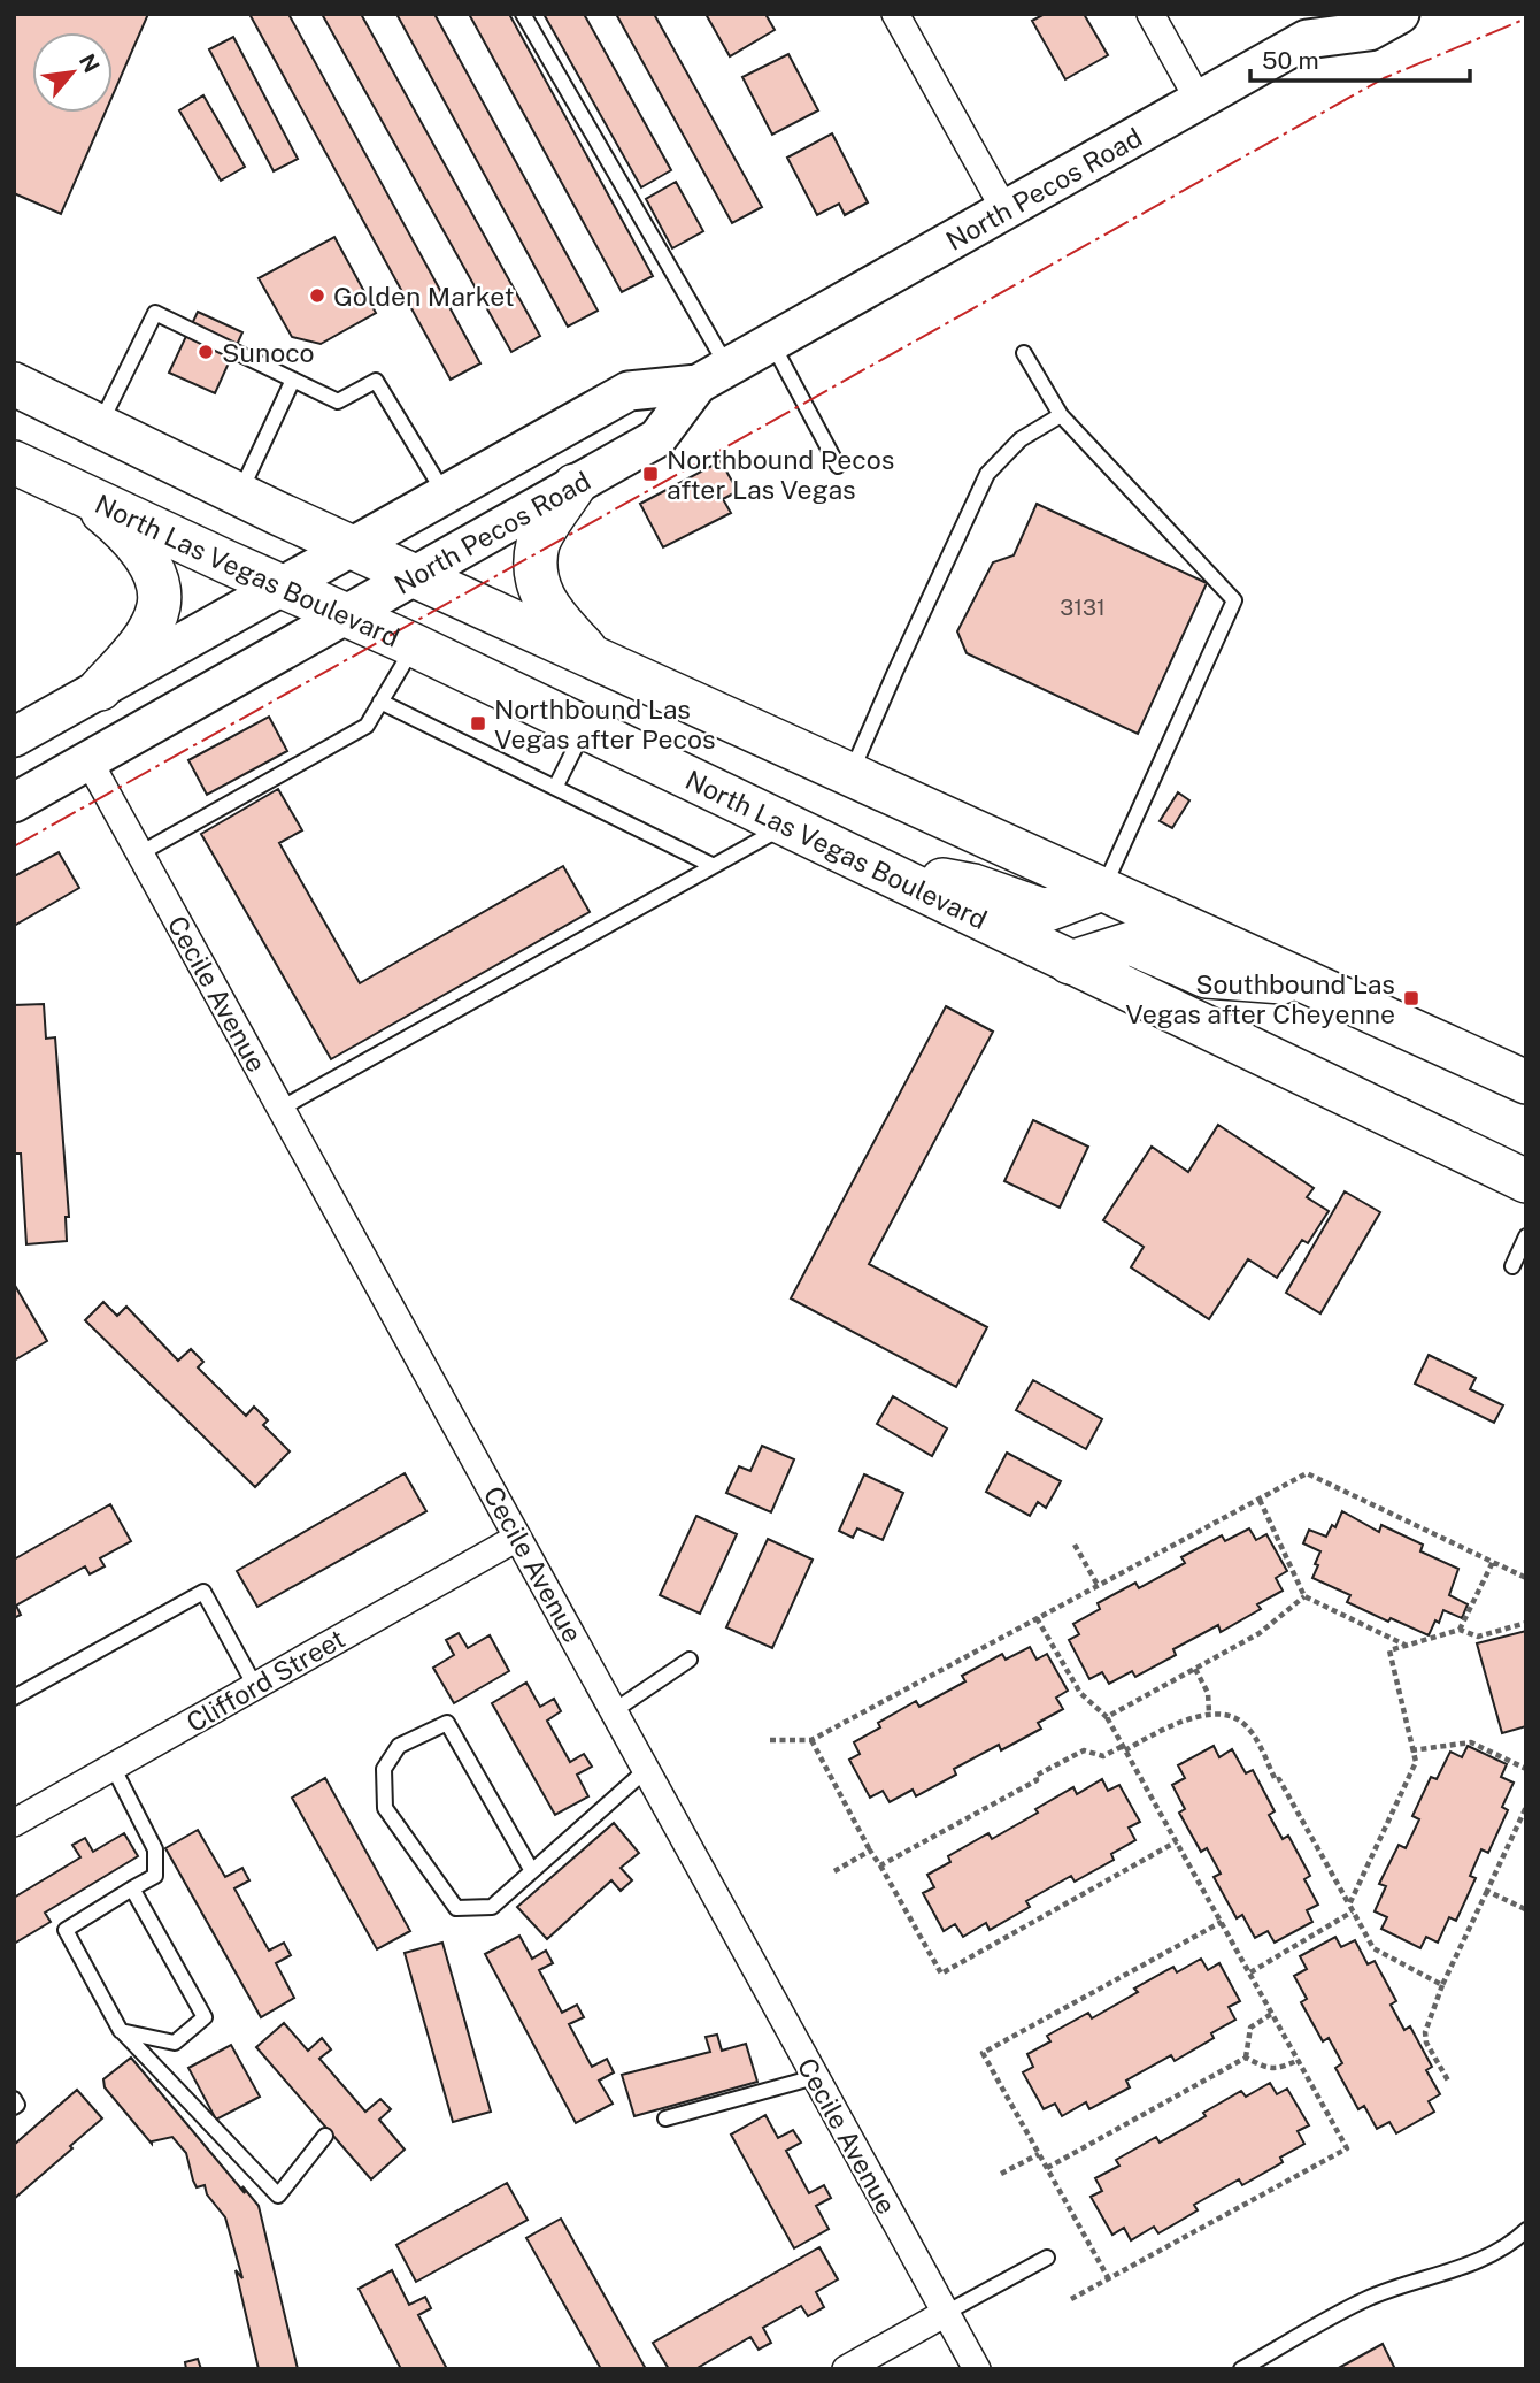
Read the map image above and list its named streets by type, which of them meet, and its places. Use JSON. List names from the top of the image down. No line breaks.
{"streets":{"main road":["North Pecos Road","North Las Vegas Boulevard"],"street":["Cecile Avenue","Clifford Street"]},"crossings":[["North Pecos Road","North Las Vegas Boulevard"],["North Pecos Road","Cecile Avenue"],["Cecile Avenue","Clifford Street"]],"places":{"other":["Golden Market","Sunoco"],"transit":["Northbound Pecos after Las Vegas","Northbound Las Vegas after Pecos","Southbound Las Vegas after Cheyenne"]},"house_numbers":["3131"],"scale_bar":"50 m","north":"top right"}
